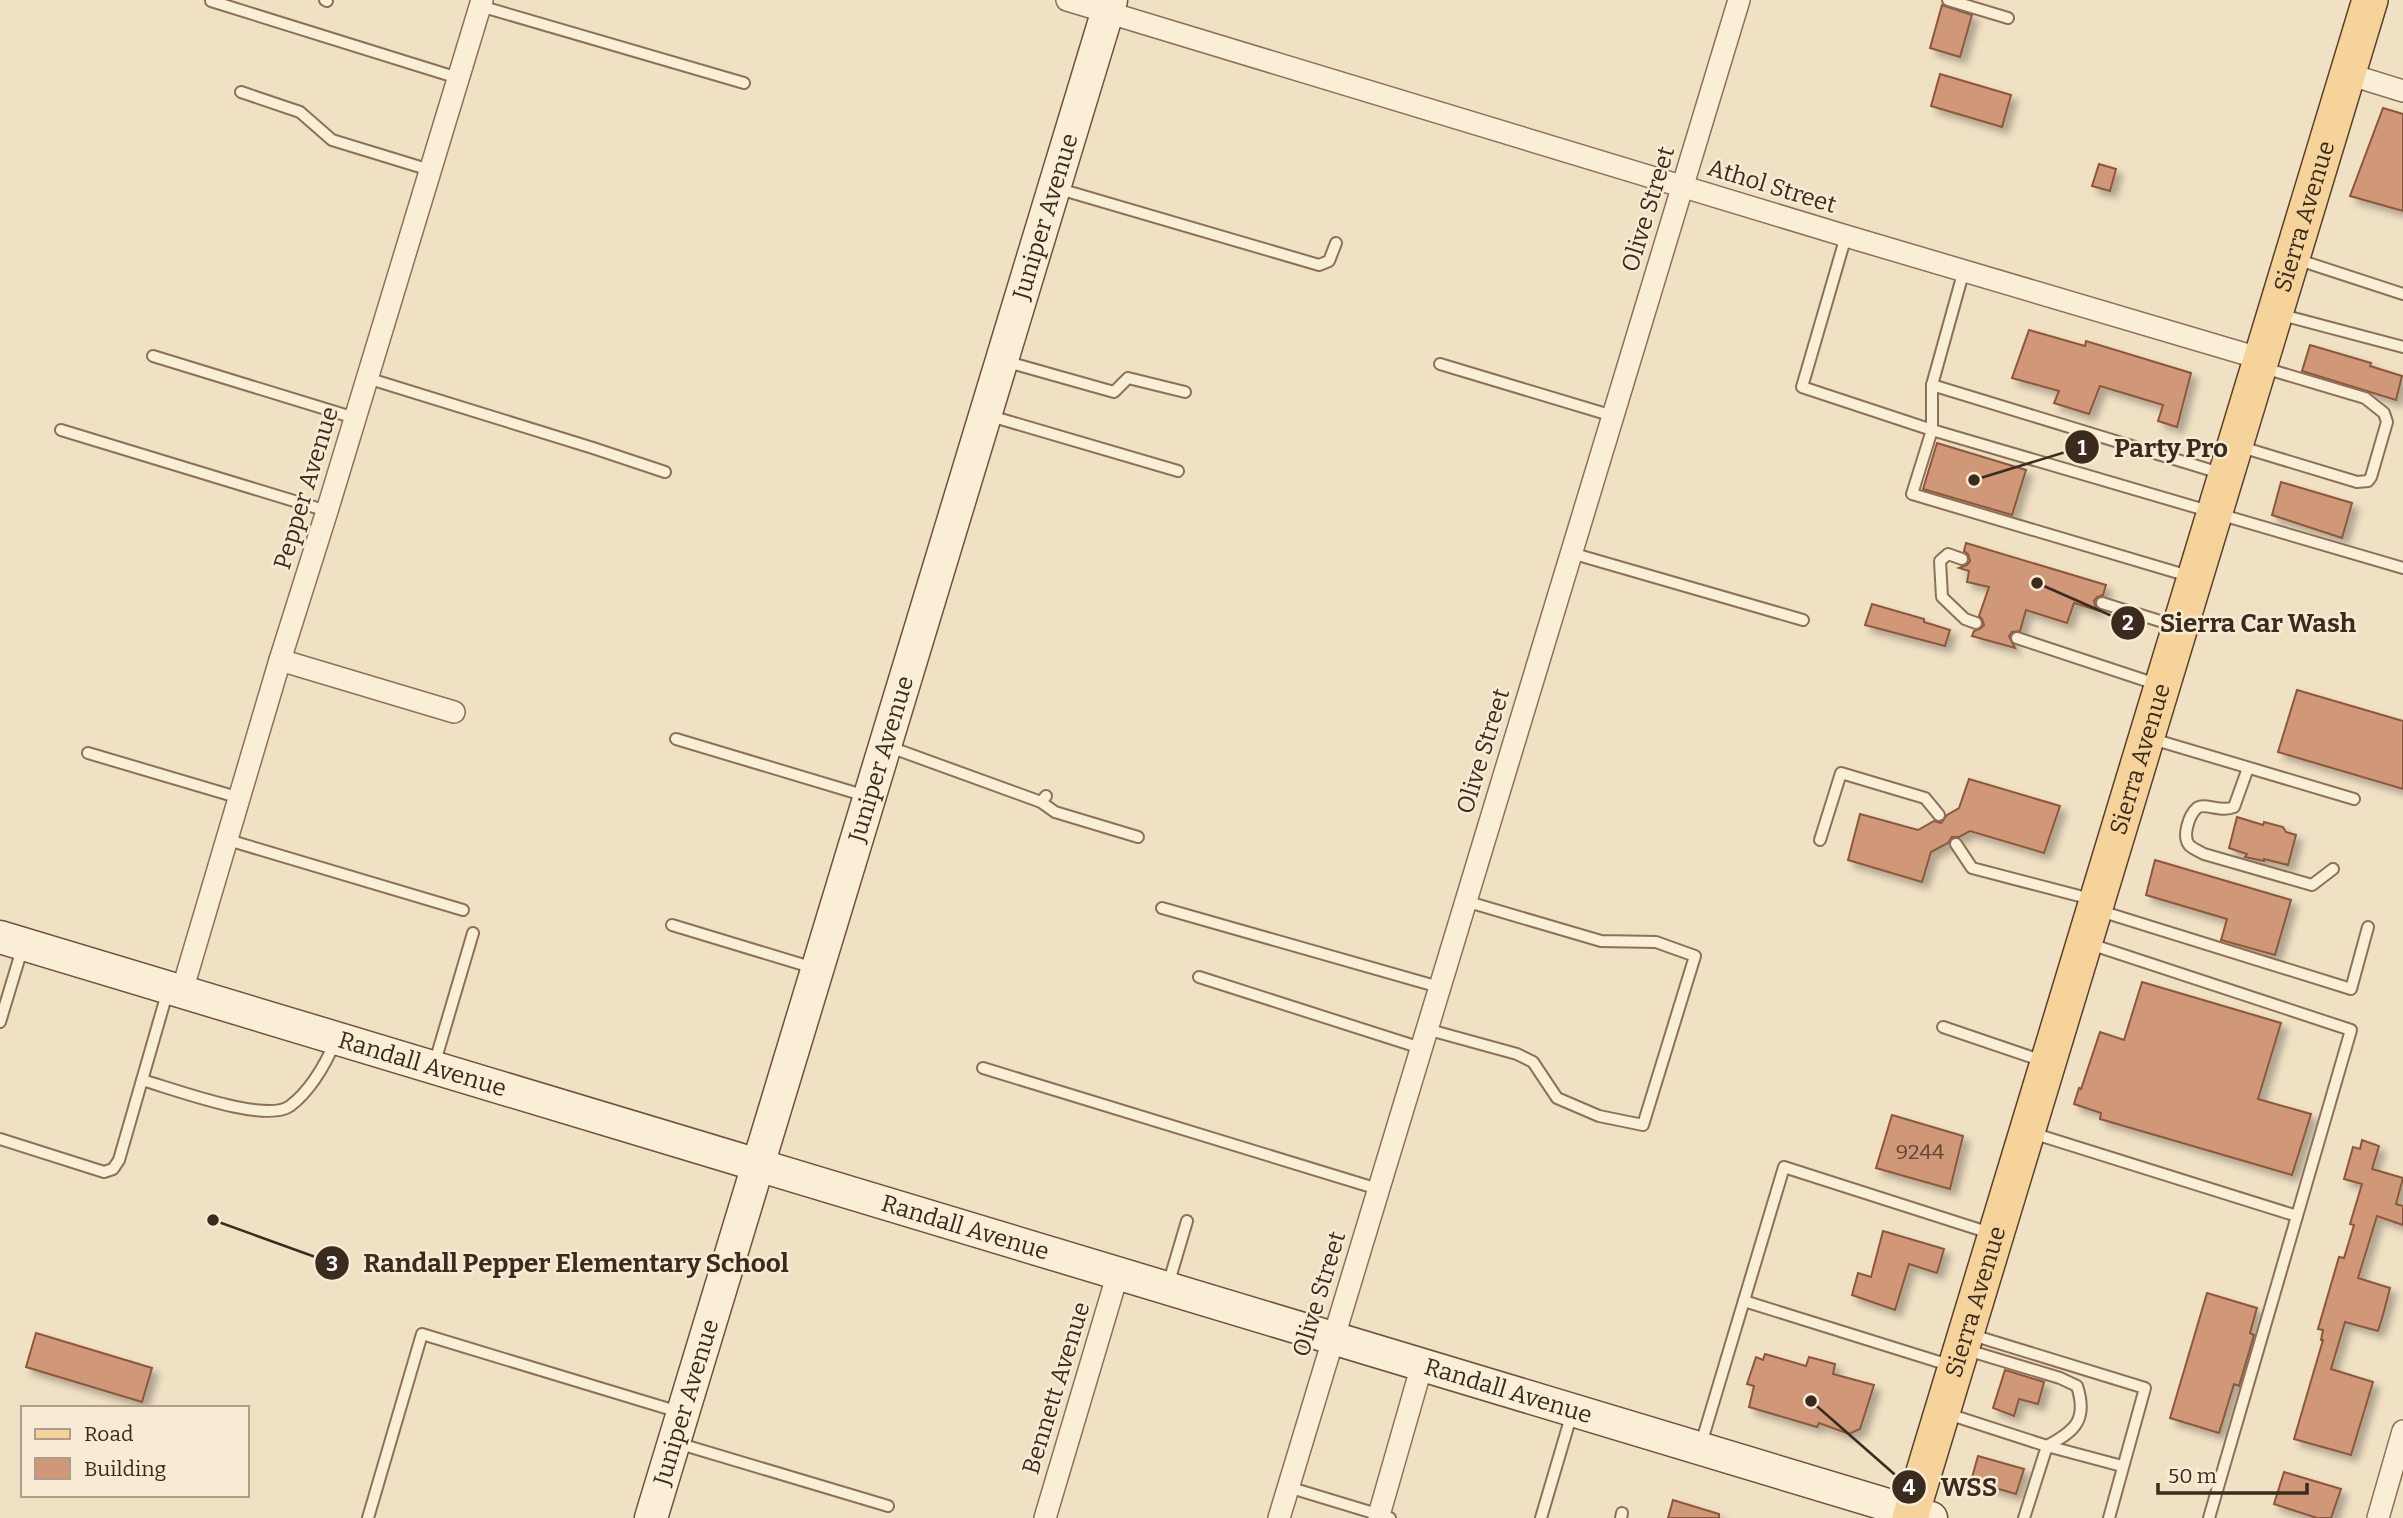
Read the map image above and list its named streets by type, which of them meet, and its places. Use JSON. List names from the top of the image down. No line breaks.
{"streets":{"main road":["Sierra Avenue"],"street":["Athol Street","Olive Street","Juniper Avenue","Pepper Avenue","Randall Avenue","Bennett Avenue"]},"crossings":[["Athol Street","Olive Street"],["Athol Street","Juniper Avenue"],["Athol Street","Sierra Avenue"],["Olive Street","Randall Avenue"],["Juniper Avenue","Randall Avenue"],["Sierra Avenue","Randall Avenue"],["Pepper Avenue","Randall Avenue"],["Randall Avenue","Bennett Avenue"]],"places":["Party Pro","Sierra Car Wash","Randall Pepper Elementary School","WSS"],"house_numbers":["9244"],"legend":["Road","Building"],"scale_bar":"50 m"}
